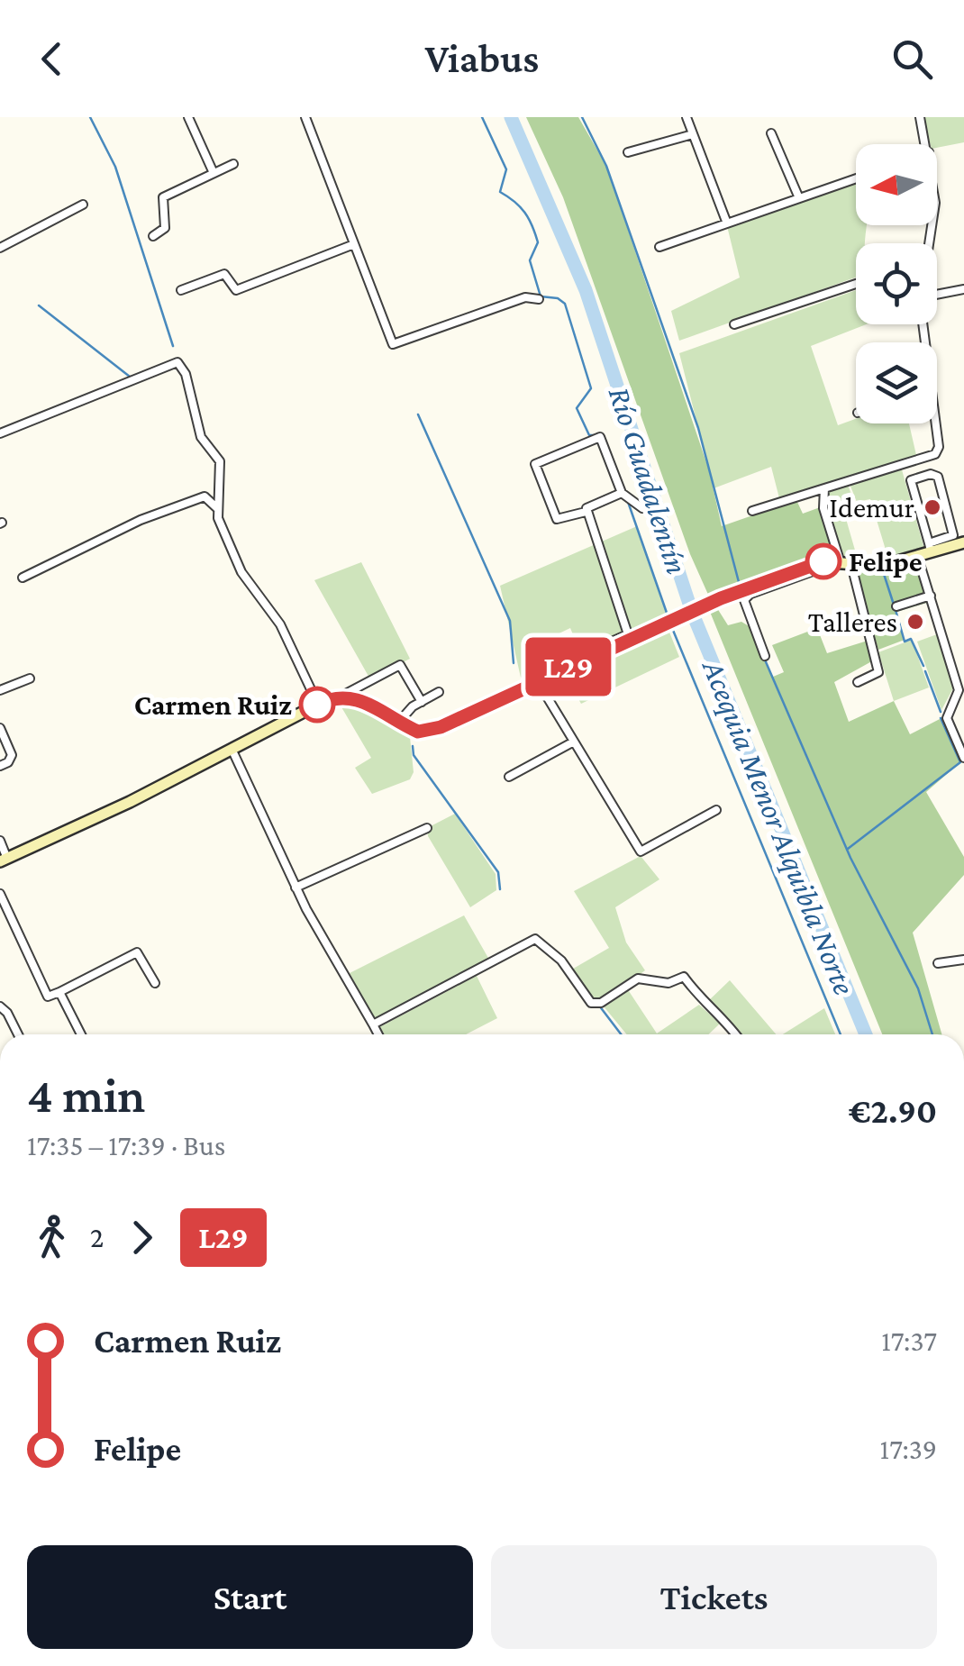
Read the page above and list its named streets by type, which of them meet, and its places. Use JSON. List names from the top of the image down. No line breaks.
{"water":["Río Guadalentín","Acequia Menor Alquibla Norte"],"places":["Idemur","Felipe","Talleres","Carmen Ruiz"],"lines":["bus line L29"],"north":"left","page":{"header":"Viabus","on_map":"L29","heading":["4 min","17:35 – 17:39 · Bus","€2.90"],"legs":["2","L29"],"list":[{"name":"Carmen Ruiz","value":"17:37"},{"name":"Felipe","value":"17:39"}],"buttons":["Start","Tickets"]}}
